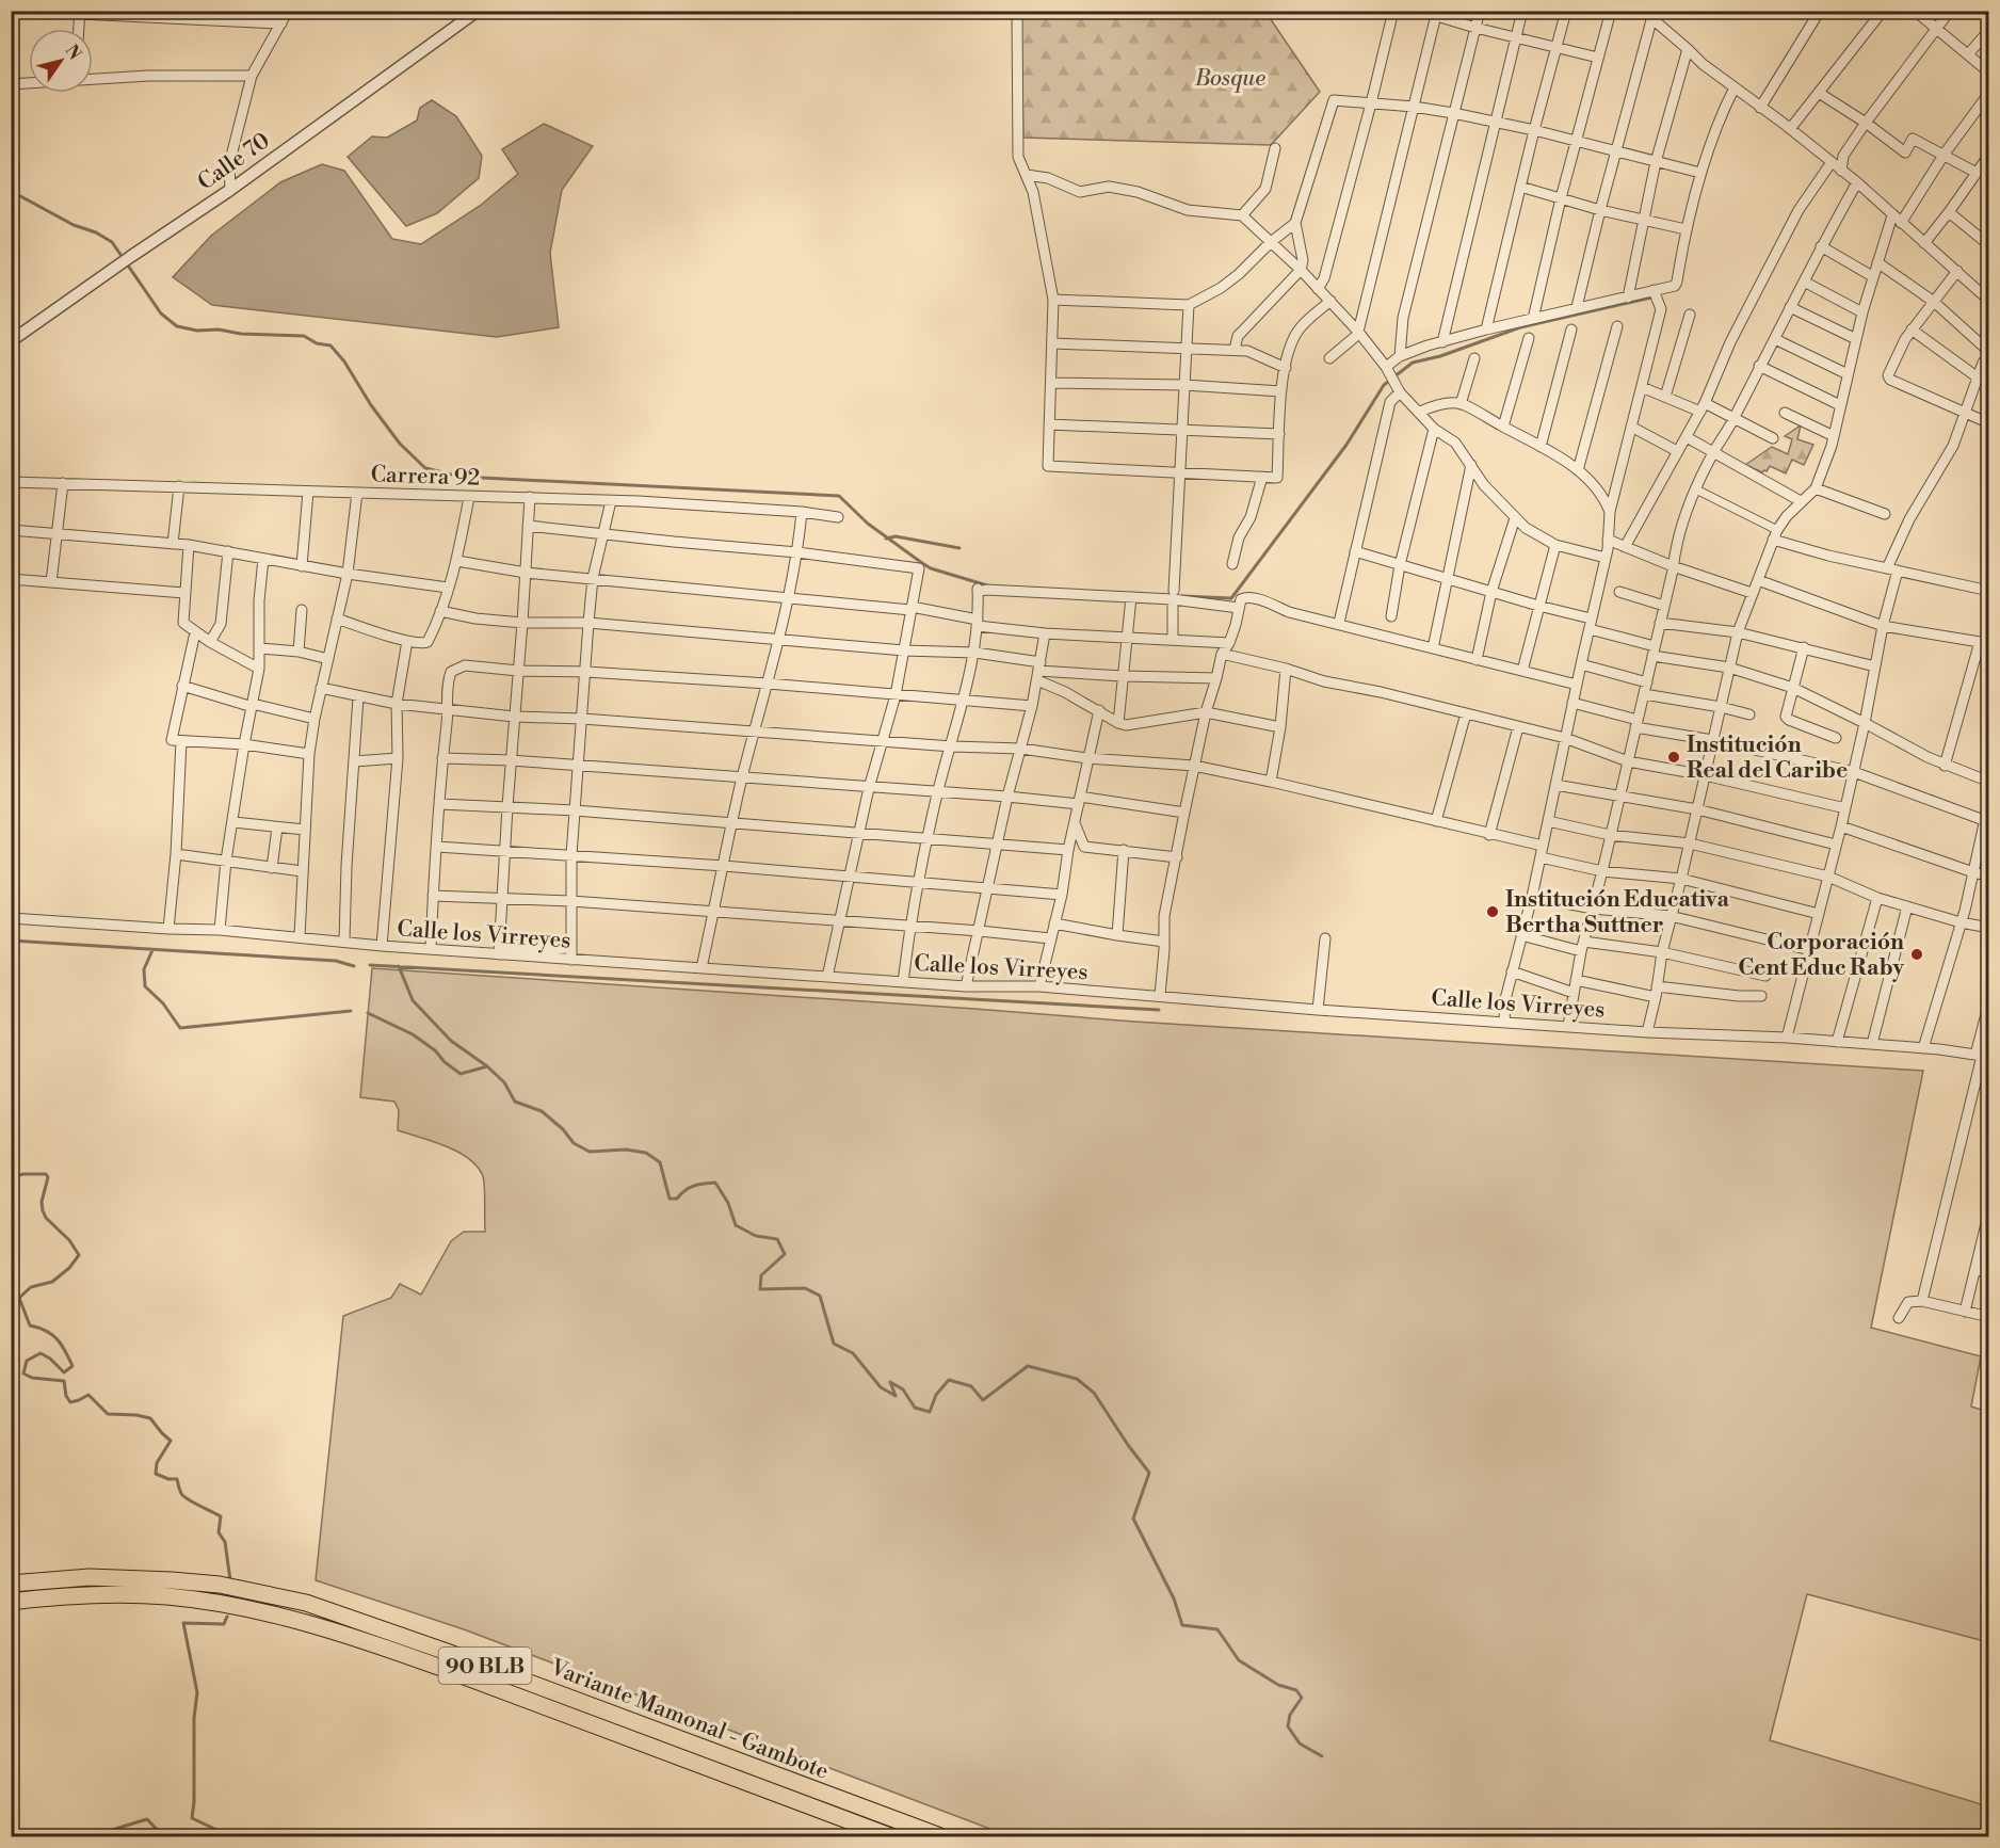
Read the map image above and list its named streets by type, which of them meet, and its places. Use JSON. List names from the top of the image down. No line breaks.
{"streets":{"highway":["90 BLB","Variante Mamonal - Gambote"],"street":["Calle 70","Carrera 92","Calle los Virreyes"]},"parks":["Bosque"],"places":["Institución Real del Caribe","Institución Educativa Bertha Suttner","Corporación Cent Educ Raby"],"north":"top right"}
